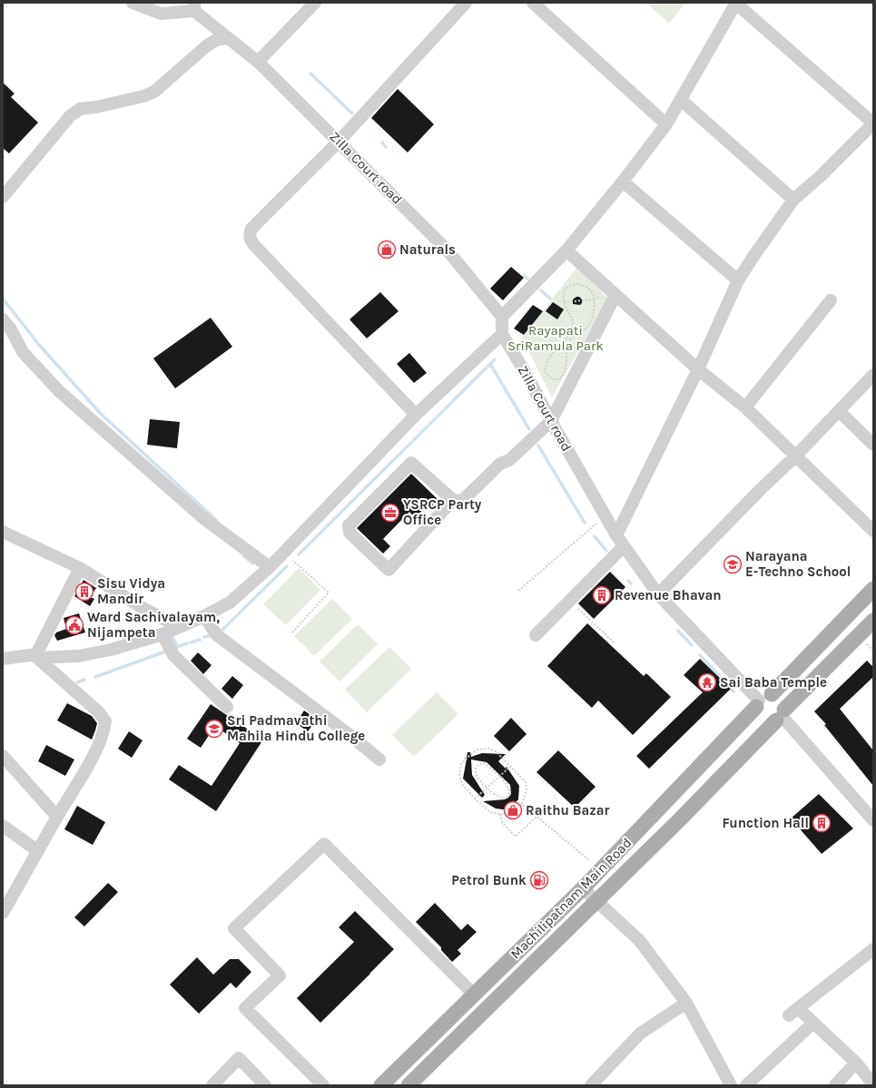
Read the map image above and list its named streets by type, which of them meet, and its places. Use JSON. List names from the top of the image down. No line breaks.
{"streets":{"main road":["Machilipatnam Main Road"],"street":["Zilla Court road"]},"crossings":[["Zilla Court road","Machilipatnam Main Road"]],"parks":["Rayapati SriRamula Park"],"places":{"shop":["Naturals","Raithu Bazar"],"office":["YSRCP Party Office"],"school or university":["Narayana E-Techno School","Sri Padmavathi Mahila Hindu College"],"building":["Sisu Vidya Mandir","Revenue Bhavan","Function Hall"],"public building":["Ward Sachivalayam, Nijampeta"],"temple":["Sai Baba Temple"],"fuel station":["Petrol Bunk"]}}
